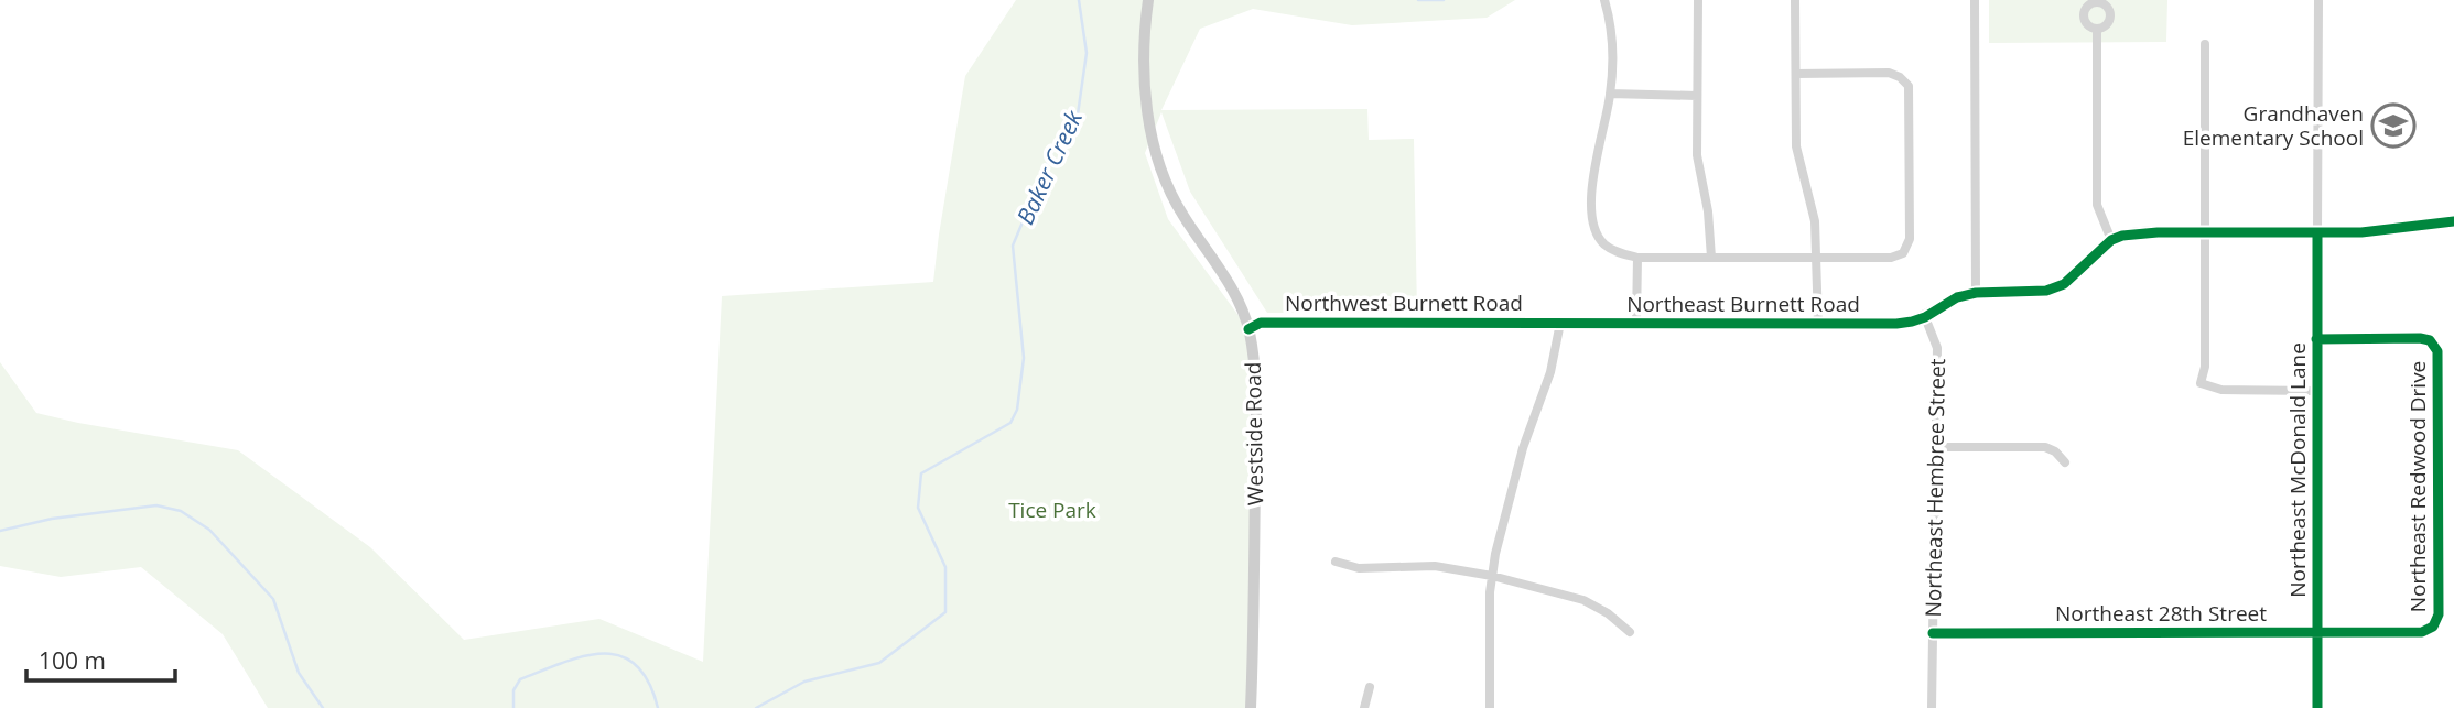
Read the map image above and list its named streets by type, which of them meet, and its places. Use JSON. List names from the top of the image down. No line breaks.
{"streets":{"main road":["Westside Road"],"street":["Northwest Burnett Road","Northeast Burnett Road","Northeast McDonald Lane","Northeast Redwood Drive","Northeast Hembree Street","Northeast 28th Street"]},"crossings":[["Northwest Burnett Road","Northeast Burnett Road"],["Northwest Burnett Road","Westside Road"],["Northeast Burnett Road","Northeast Hembree Street"],["Northeast McDonald Lane","Northeast Redwood Drive"],["Northeast McDonald Lane","Northeast 28th Street"],["Northeast Redwood Drive","Northeast 28th Street"],["Northeast Hembree Street","Northeast 28th Street"]],"water":["Baker Creek"],"parks":["Tice Park"],"places":{"school or university":["Grandhaven Elementary School"]},"scale_bar":"100 m"}
